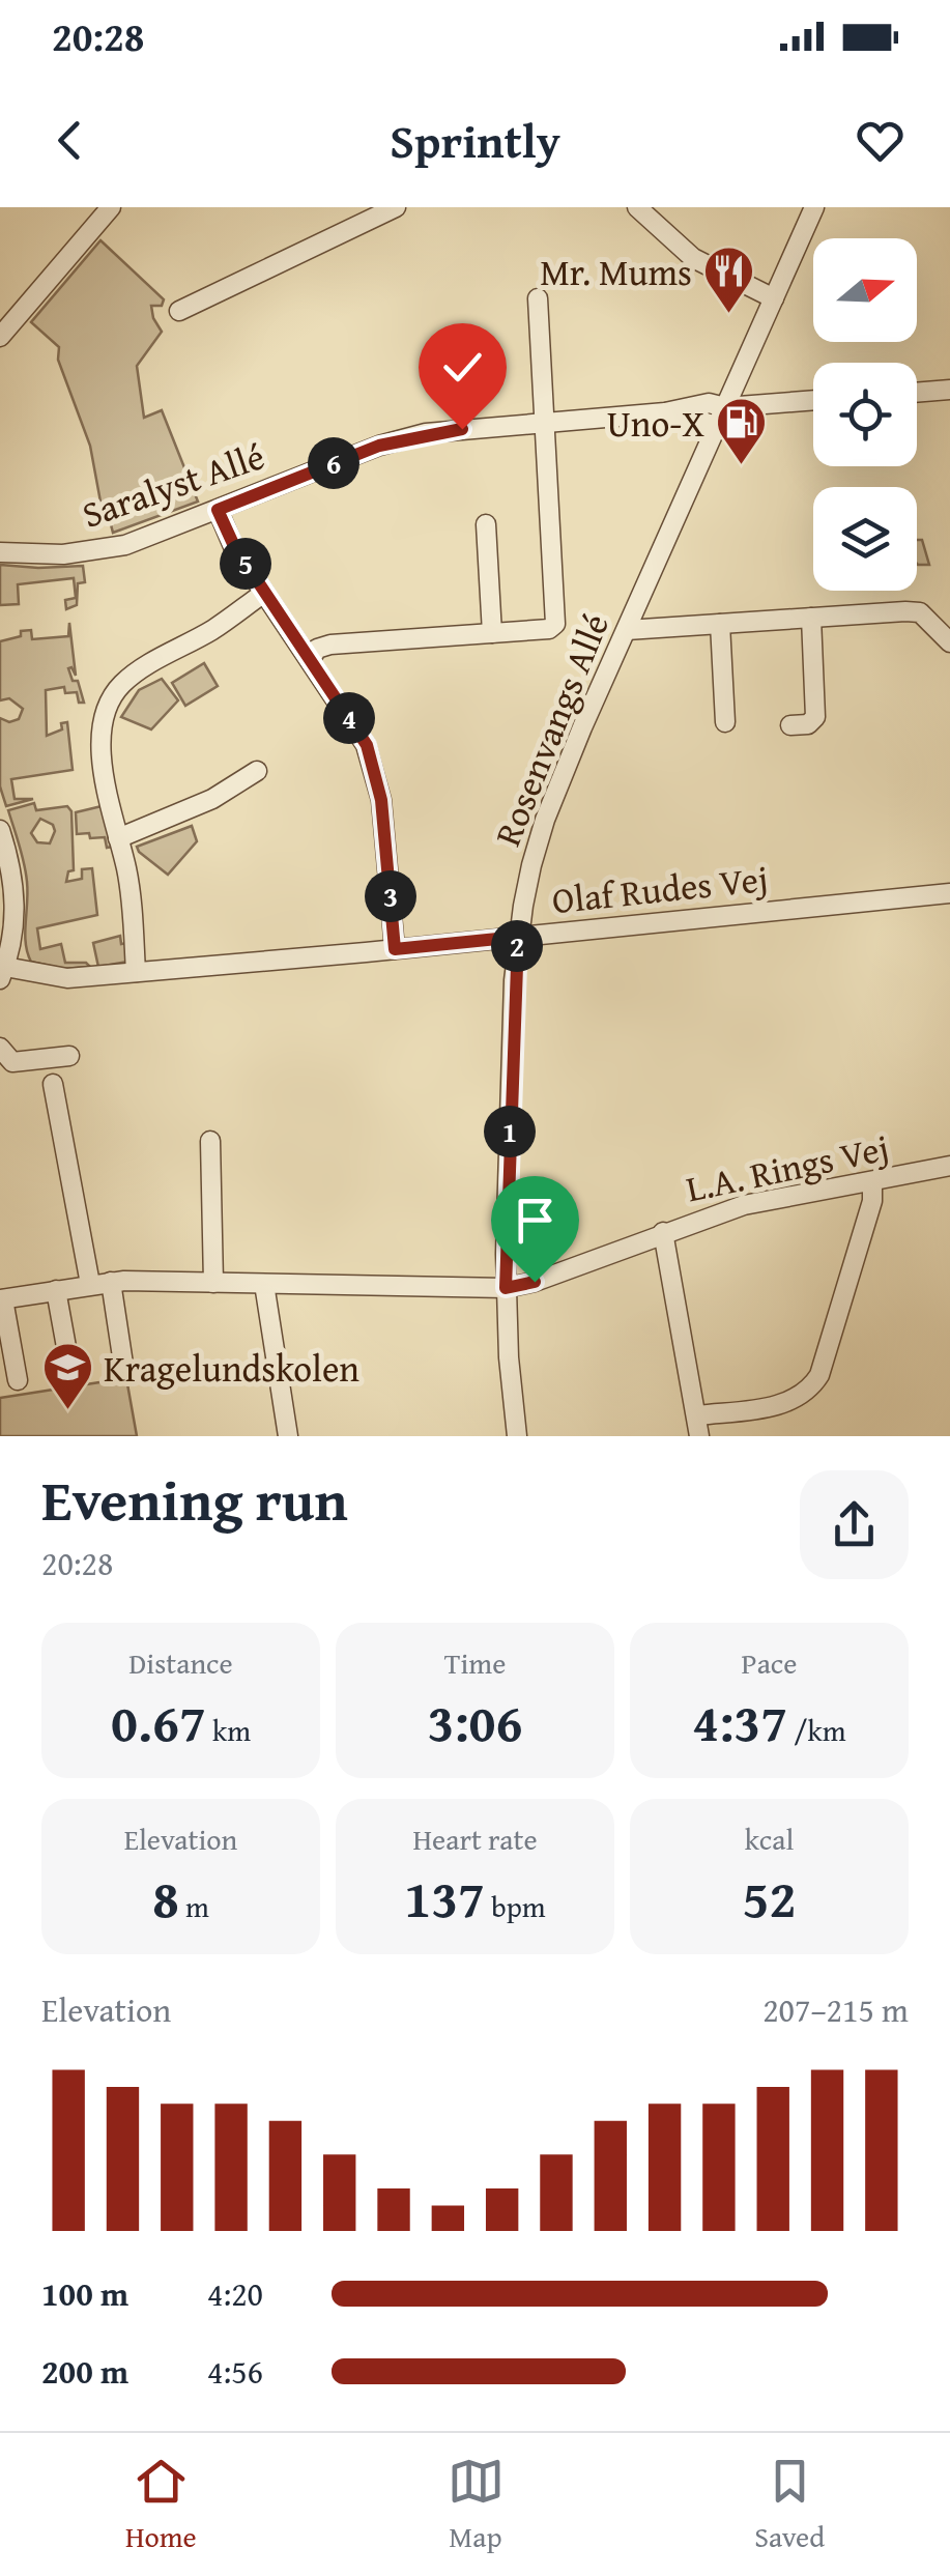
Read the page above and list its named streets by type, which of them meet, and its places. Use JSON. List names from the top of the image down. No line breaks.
{"streets":{"street":["Saralyst Allé","Rosenvangs Allé","Olaf Rudes Vej","L.A. Rings Vej"]},"crossings":[["Saralyst Allé","Rosenvangs Allé"],["Rosenvangs Allé","Olaf Rudes Vej"],["Rosenvangs Allé","L.A. Rings Vej"]],"places":{"restaurant":["Mr. Mums"],"fuel station":["Uno-X"],"school or university":["Kragelundskolen"]},"north":"right","page":{"status":"20:28","header":"Sprintly","pins":["6","5","4","3","2","1"],"heading":["Evening run","20:28"],"stats":[["Distance","0.67 km"],["Time","3:06"],["Pace","4:37 /km"],["Elevation","8 m"],["Heart rate","137 bpm"],["kcal","52"]],"chart":["Elevation","207–215 m"],"list":[{"name":"100 m","note":"4:20"},{"name":"200 m","note":"4:56"}],"tabs":["Home","Map","Saved"]}}
